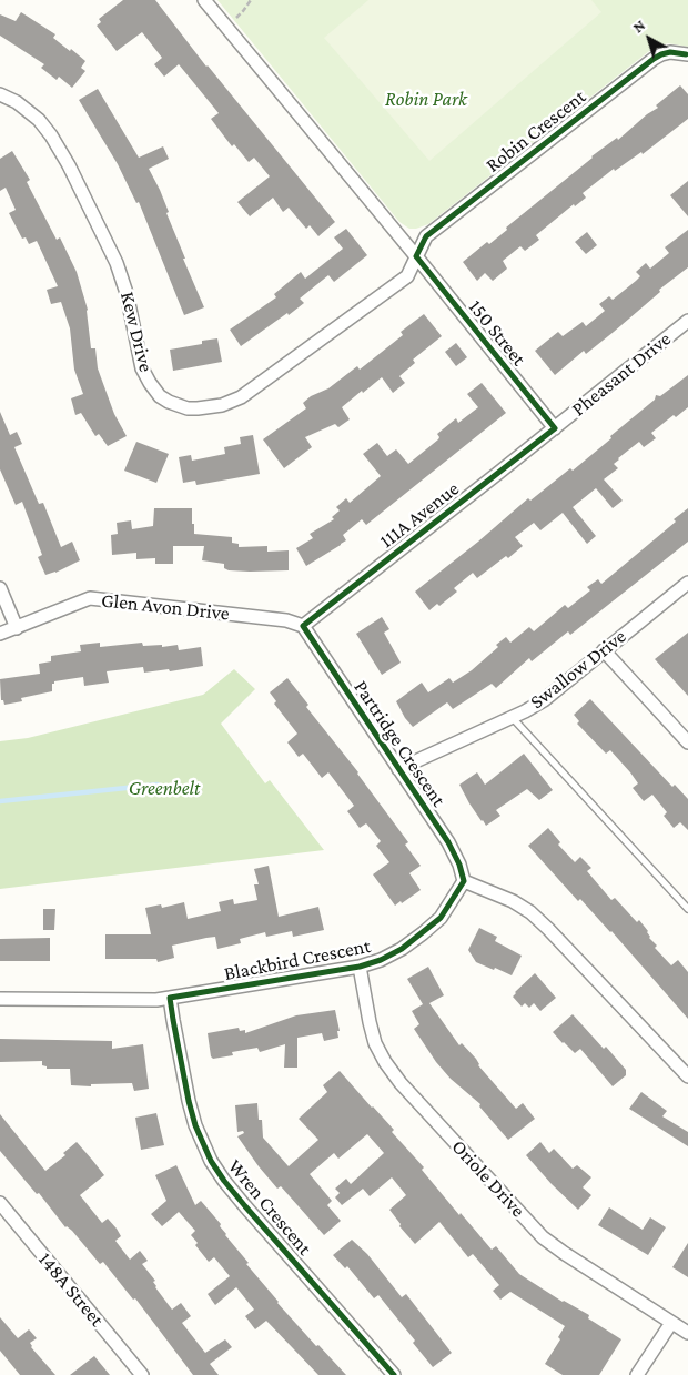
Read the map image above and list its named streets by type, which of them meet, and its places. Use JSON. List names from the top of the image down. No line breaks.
{"streets":{"street":["Robin Crescent","Kew Drive","150 Street","Pheasant Drive","111A Avenue","Glen Avon Drive","Swallow Drive","Partridge Crescent","Blackbird Crescent","Oriole Drive","Wren Crescent","148A Street"]},"crossings":[["Robin Crescent","Kew Drive"],["Robin Crescent","150 Street"],["Kew Drive","150 Street"],["150 Street","Pheasant Drive"],["150 Street","111A Avenue"],["Pheasant Drive","111A Avenue"],["111A Avenue","Glen Avon Drive"],["111A Avenue","Partridge Crescent"],["Glen Avon Drive","Partridge Crescent"],["Swallow Drive","Partridge Crescent"],["Partridge Crescent","Blackbird Crescent"],["Blackbird Crescent","Oriole Drive"],["Blackbird Crescent","Wren Crescent"]],"parks":["Robin Park","Greenbelt"],"north":"top left"}
